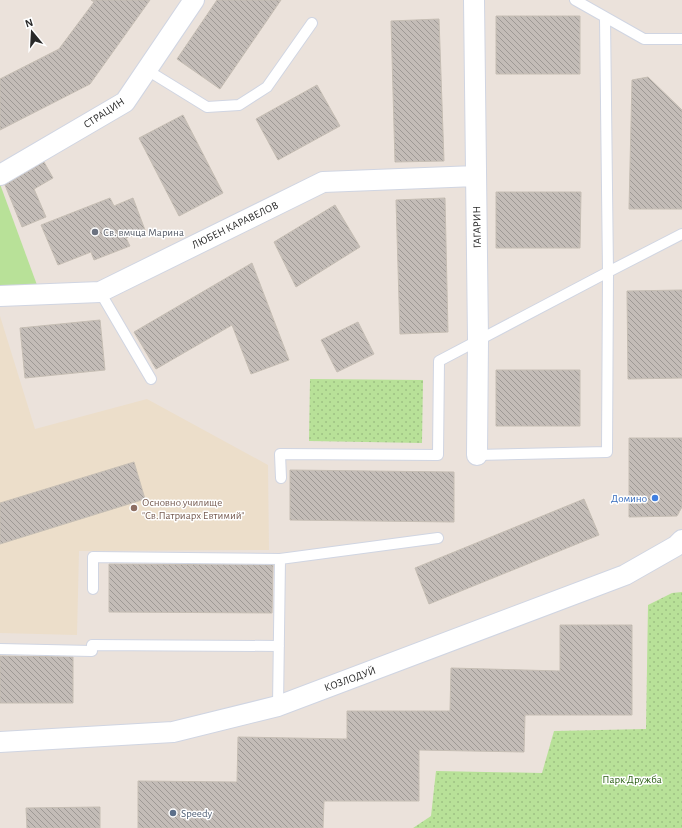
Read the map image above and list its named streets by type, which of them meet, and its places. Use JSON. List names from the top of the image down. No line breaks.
{"streets":{"street":["СТРАЦИН","ЛЮБЕН КАРАВЕЛОВ","ГАГАРИН","КОЗЛОДУЙ"]},"crossings":[["ЛЮБЕН КАРАВЕЛОВ","ГАГАРИН"]],"parks":["Парк Дружба"],"places":["Св. вмчца Марина","Домино","Основно училище \"Св.Патриарх Евтимий\"","Speedy"],"north":"top"}
